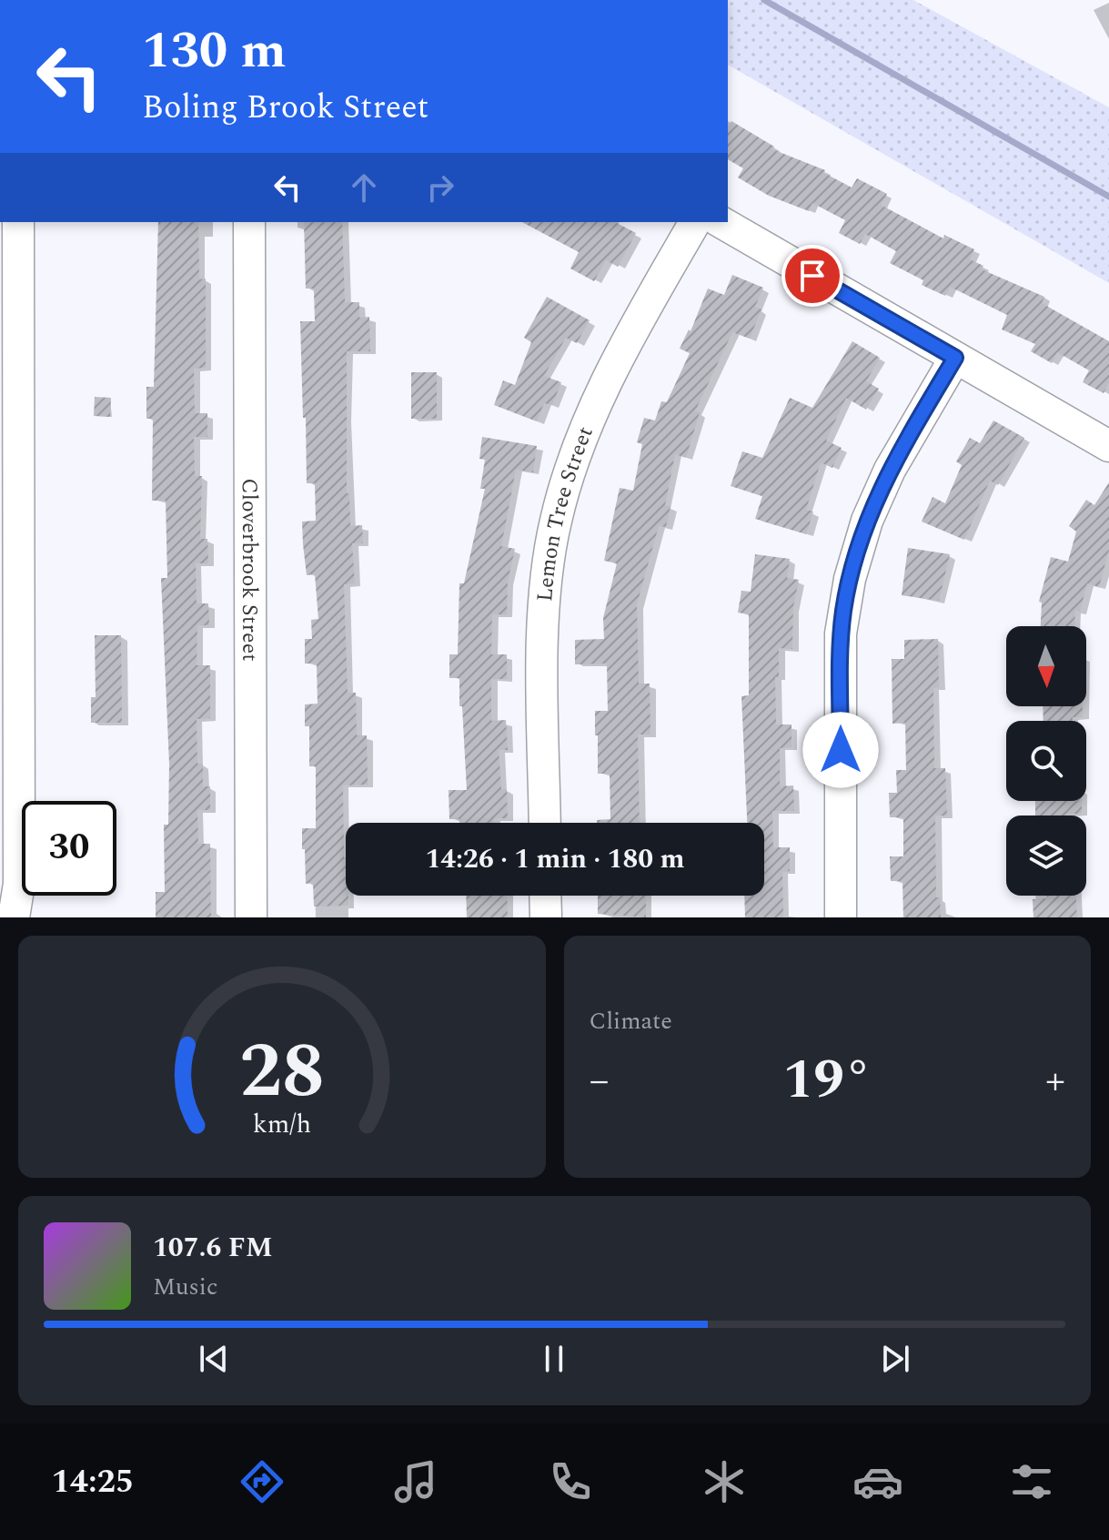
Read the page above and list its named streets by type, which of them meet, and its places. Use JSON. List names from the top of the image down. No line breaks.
{"streets":{"street":["Lemon Tree Street","Cloverbrook Street"]},"north":"bottom","page":{"turn":["130 m","Boling Brook Street"],"limit":"30","trip":"14:26 · 1 min · 180 m","tile":"Climate","heat":["−","19°","+"],"song":["107.6 FM","Music"],"tabs":"14:25","gauge":["28","km/h"]}}
